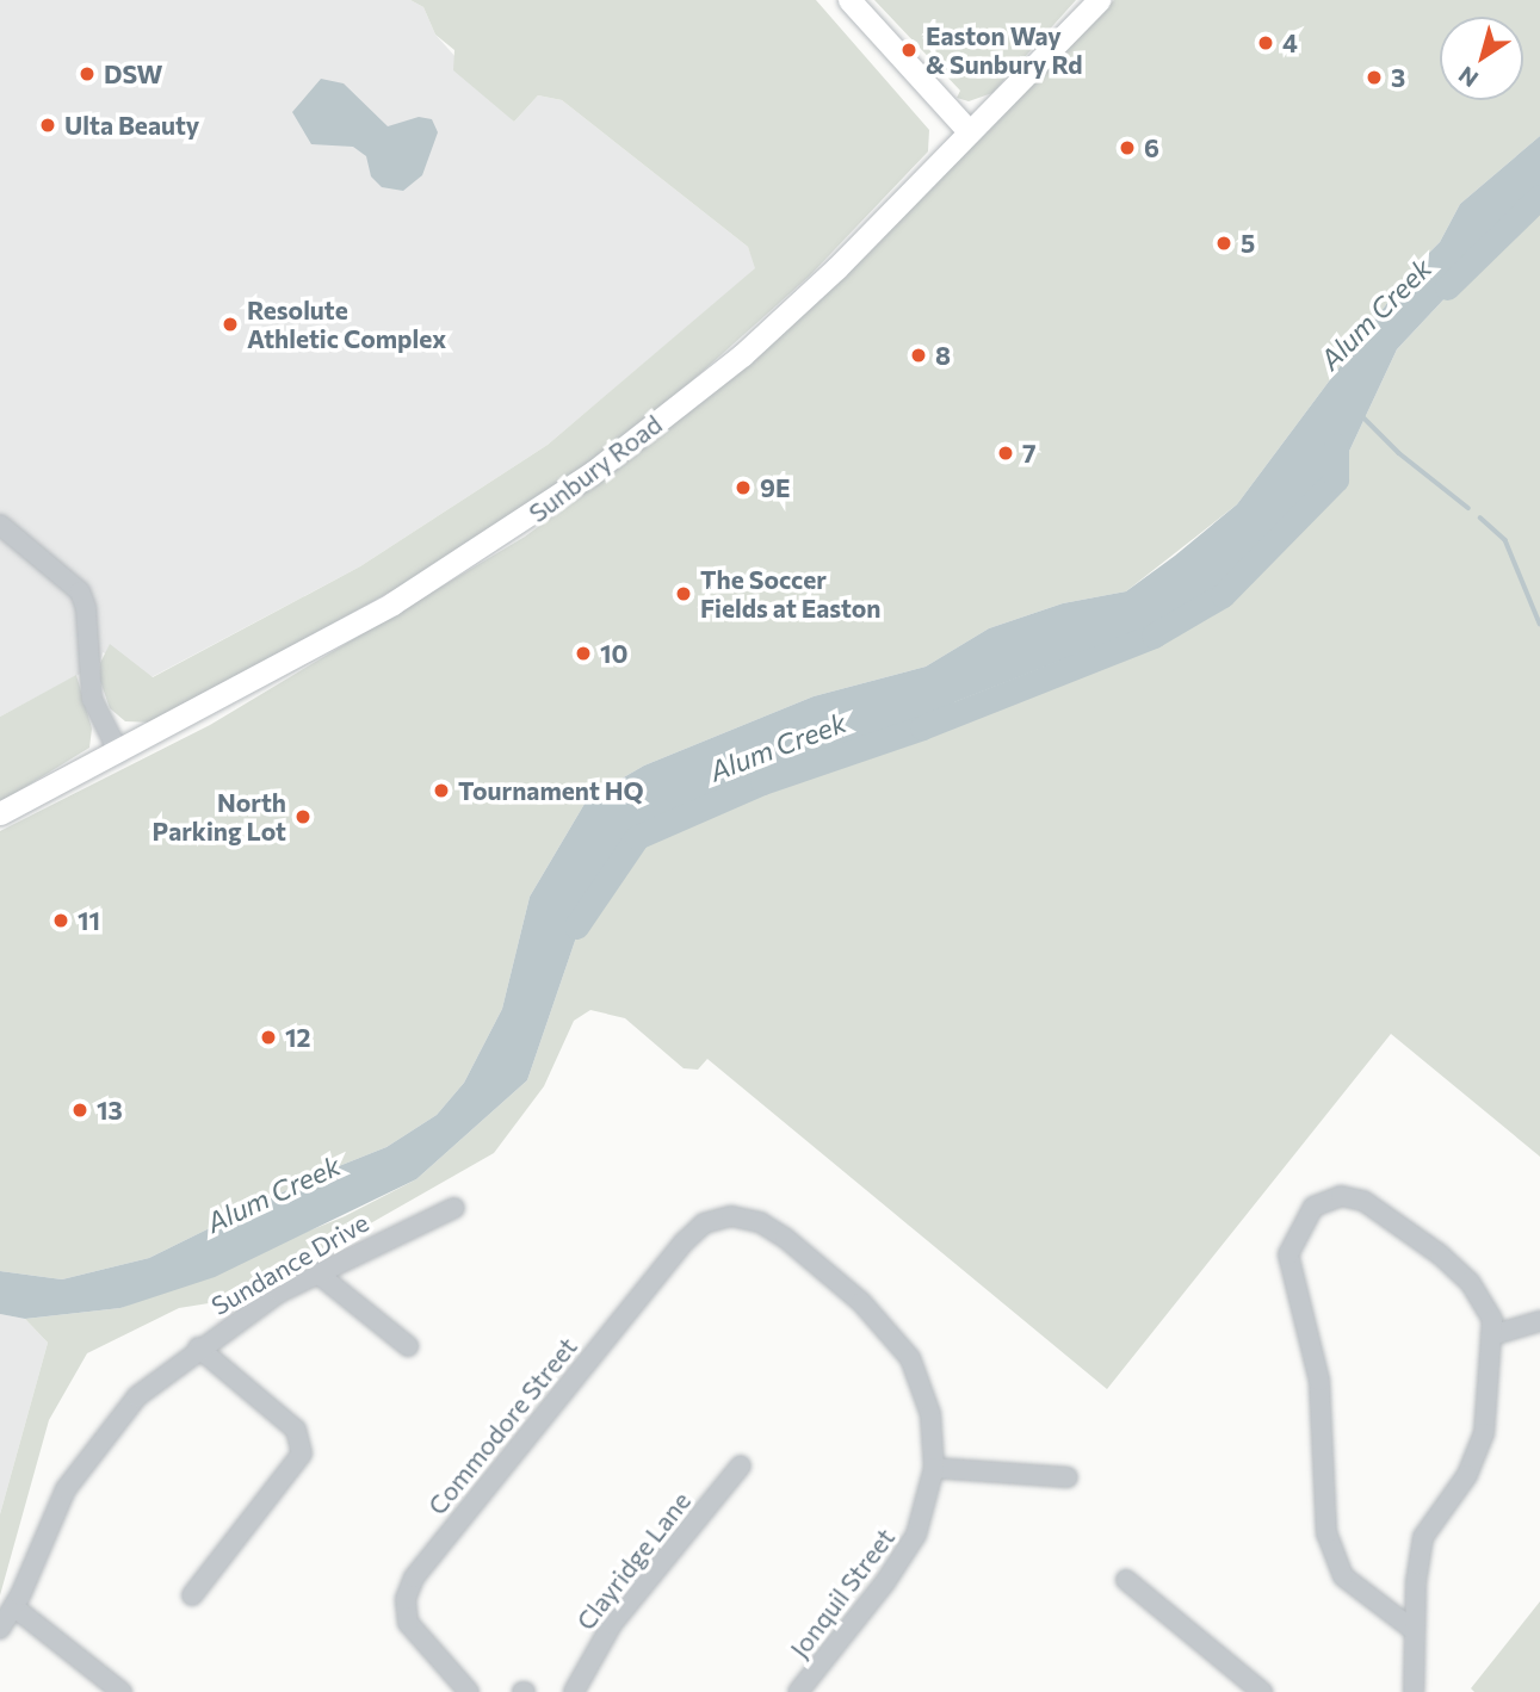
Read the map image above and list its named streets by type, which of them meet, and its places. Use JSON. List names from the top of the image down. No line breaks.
{"streets":{"main road":["Sunbury Road"],"street":["Sundance Drive","Commodore Street","Clayridge Lane","Jonquil Street"]},"crossings":[["Commodore Street","Jonquil Street"]],"water":["Alum Creek"],"places":["4","Easton Way & Sunbury Rd","DSW","3","Ulta Beauty","6","5","Resolute Athletic Complex","8","7","9E","The Soccer Fields at Easton","10","Tournament HQ","North Parking Lot","11","12","13"],"north":"bottom left"}
